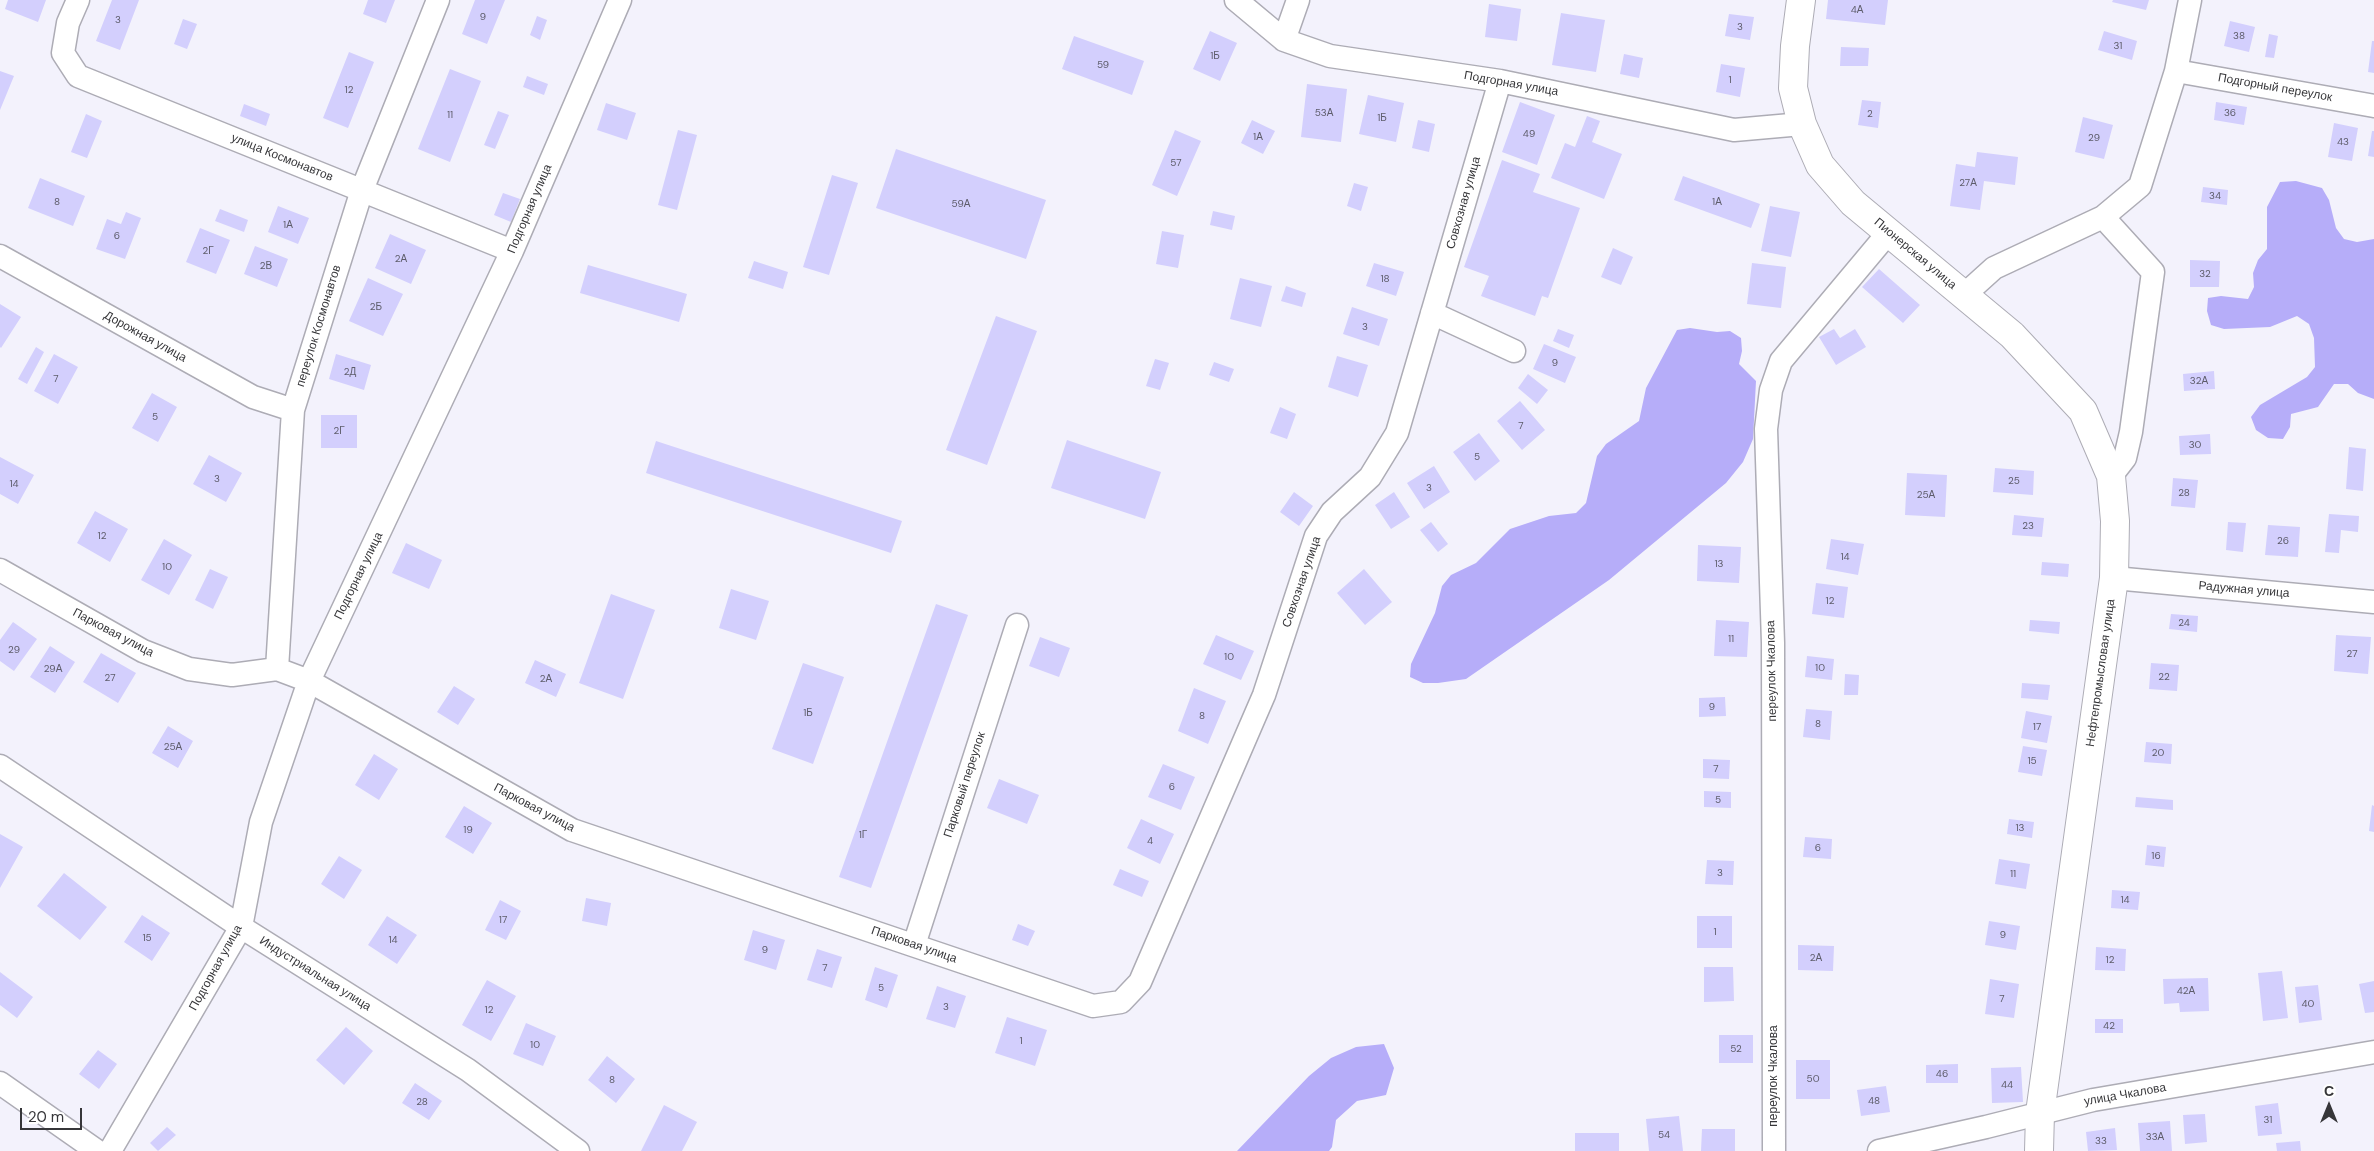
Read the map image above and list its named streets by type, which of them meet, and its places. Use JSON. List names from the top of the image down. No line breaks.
{"streets":{"main road":["Пионерская улица","Нефтепромысловая улица"],"street":["Подгорная улица","Подгорный переулок","улица Космонавтов","Совхозная улица","переулок Космонавтов","Дорожная улица","Радужная улица","Парковая улица","переулок Чкалова","Парковый переулок","Индустриальная улица","улица Чкалова"]},"crossings":[["Подгорная улица","улица Космонавтов"],["Подгорная улица","Совхозная улица"],["Подгорная улица","Пионерская улица"],["Подгорная улица","Парковая улица"],["Подгорная улица","Индустриальная улица"],["улица Космонавтов","переулок Космонавтов"],["Совхозная улица","Парковая улица"],["Пионерская улица","переулок Чкалова"],["Пионерская улица","Нефтепромысловая улица"],["переулок Космонавтов","Дорожная улица"],["переулок Космонавтов","Парковая улица"],["Радужная улица","Нефтепромысловая улица"],["Парковая улица","Парковый переулок"],["Нефтепромысловая улица","улица Чкалова"]],"house_numbers":["4А","9","3","3","38","31","1Б","59","1","12","53А","36","2","11","1Б","49","1А","29","43","57","27А","34","8","1А","59А","1А","6","2Г","2А","2В","32","18","2Б","3","9","2Д","7","32А","5","7","2Г","30","5","3","25","14","3","28","25А","23","12","26","14","13","10","12","24","11","29","27","10","10","29А","22","27","2А","9","1Б","8","8","17","25А","20","15","7","6","5","13","19","1Г","4","6","16","3","11","14","17","1","9","15","14","9","2А","12","7","5","42А","7","40","3","12","42","1","10","52","46","50","8","44","48","28","31","54","33А","33"],"scale_bar":"20 m","north":"top"}
